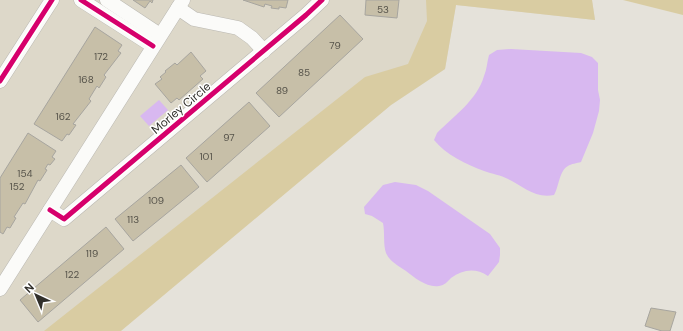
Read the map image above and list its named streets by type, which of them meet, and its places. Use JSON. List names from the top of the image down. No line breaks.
{"streets":{"street":["Morley Circle"]},"house_numbers":["53","79","172","85","168","89","162","97","101","154","152","109","113","119","122"],"north":"top left"}
